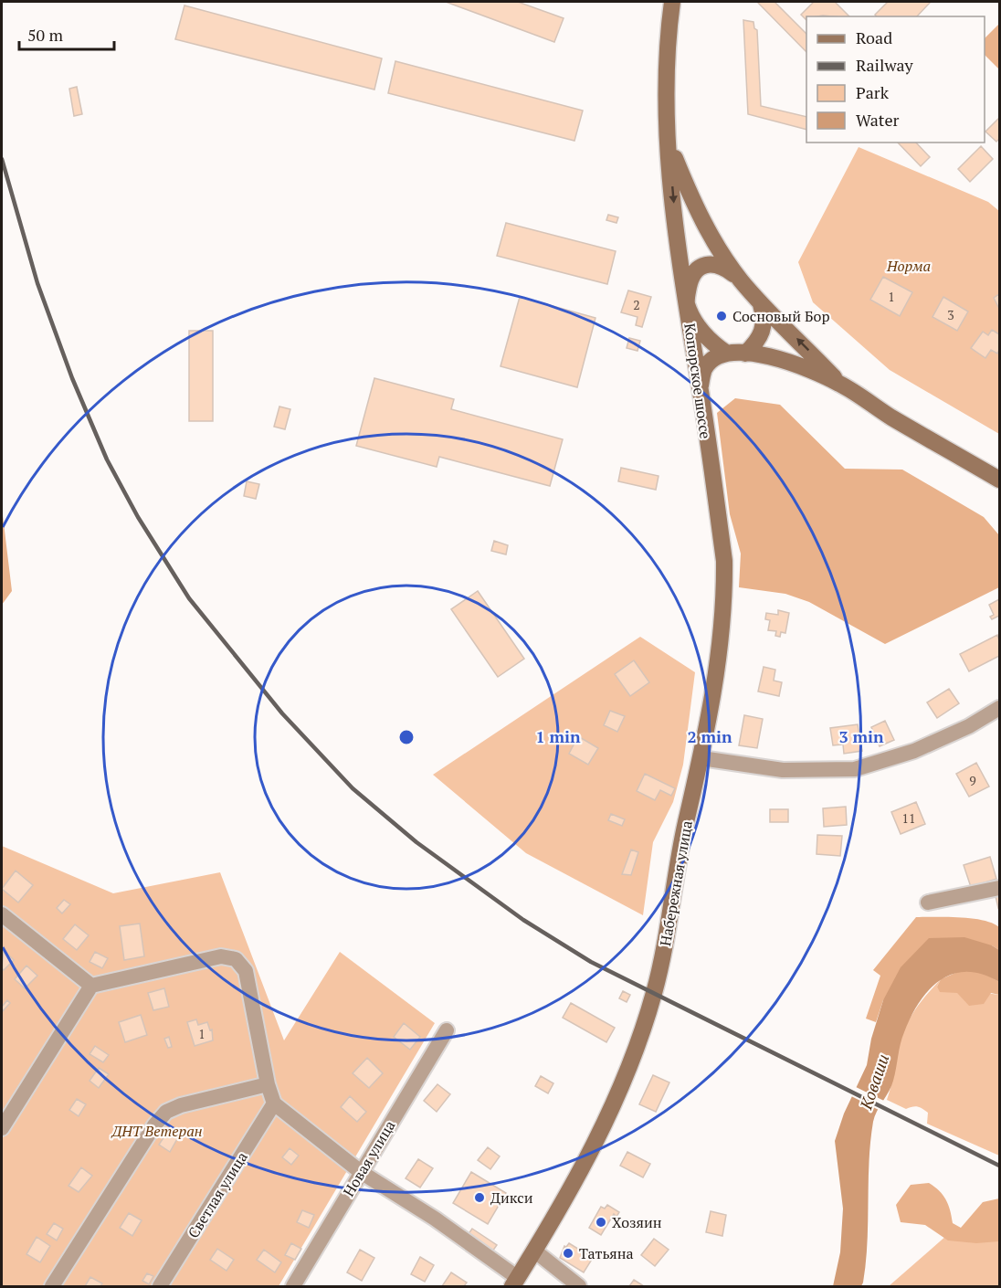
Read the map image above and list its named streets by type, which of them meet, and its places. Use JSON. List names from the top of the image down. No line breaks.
{"streets":{"main road":["Копорское шоссе","Набережная улица"],"street":["Новая улица","Светлая улица"]},"crossings":[["Копорское шоссе","Набережная улица"]],"water":["Коваши"],"parks":["Норма","ДНТ Ветеран"],"places":["Сосновый Бор","Дикси","Хозяин","Татьяна"],"house_numbers":["1","2","3","9","11","1"],"legend":["Road","Railway","Park","Water"],"scale_bar":"50 m","rings":["1 min","2 min","3 min"]}
